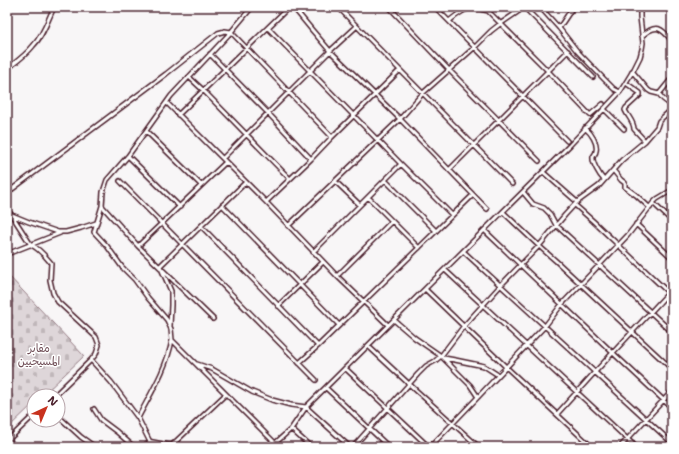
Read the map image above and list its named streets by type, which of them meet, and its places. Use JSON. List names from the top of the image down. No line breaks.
{"parks":["مقابر المسيحيين"],"north":"top right"}
